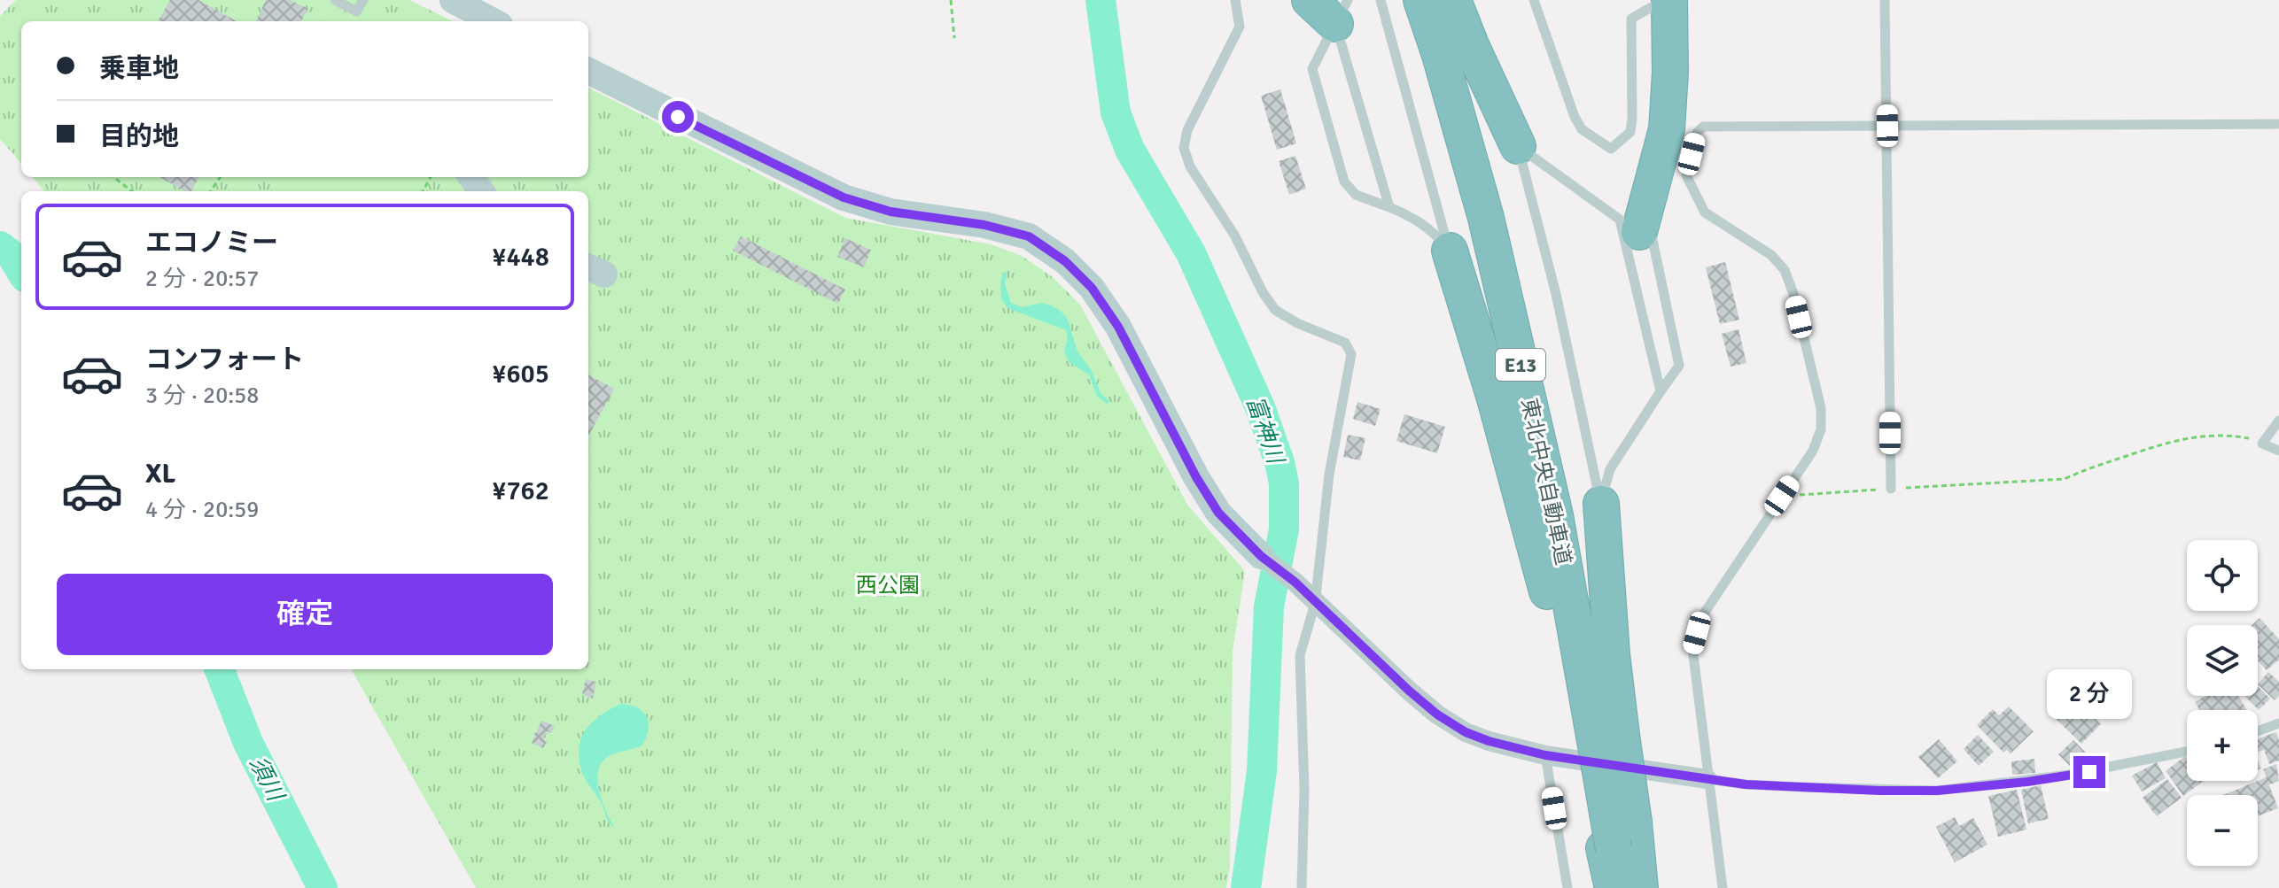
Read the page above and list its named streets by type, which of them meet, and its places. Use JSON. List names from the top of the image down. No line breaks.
{"streets":{"highway":["E13","東北中央自動車道"]},"water":["富神川","須川"],"parks":["西公園"],"page":{"banner":["乗車地","目的地"],"list":[{"name":"エコノミー","note":"2 分 · 20:57","value":"¥448"},{"name":"コンフォート","note":"3 分 · 20:58","value":"¥605"},{"name":"XL","note":"4 分 · 20:59","value":"¥762"}],"map_buttons":["+","−"],"buttons":"確定","bubble":"2 分"}}
